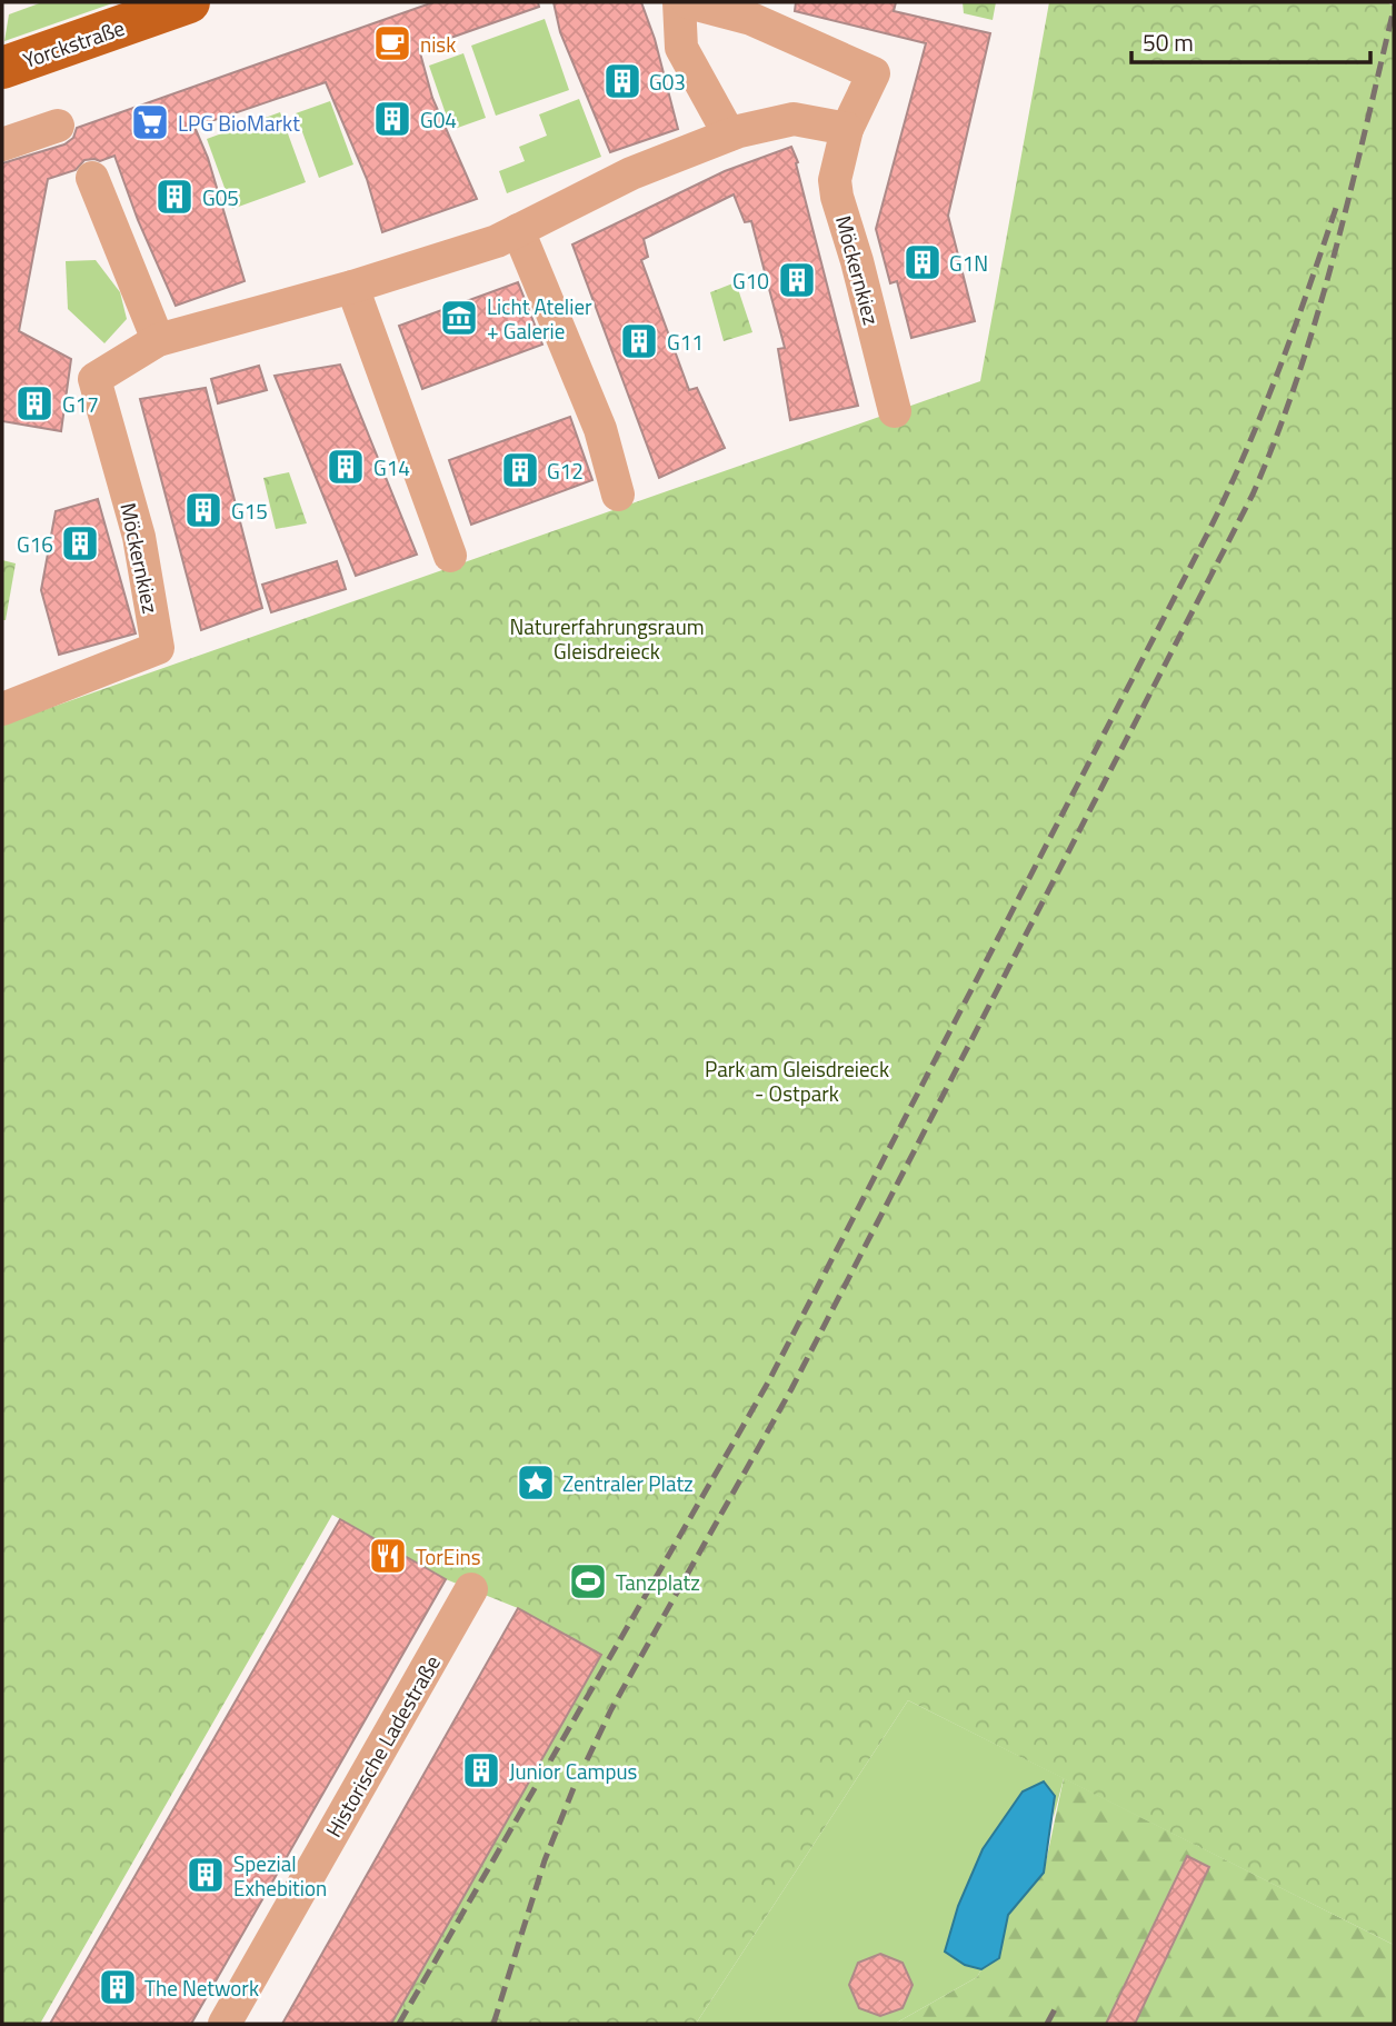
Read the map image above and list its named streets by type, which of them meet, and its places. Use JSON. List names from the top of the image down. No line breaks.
{"streets":{"main road":["Yorckstraße"],"street":["Möckernkiez","Historische Ladestraße"]},"parks":["Naturerfahrungsraum Gleisdreieck","Park am Gleisdreieck - Ostpark"],"places":{"cafe":["nisk"],"building":["G03","G04","G05","G1N","G10","G11","G17","G14","G12","G15","G16","Junior Campus","Spezial Exhebition","The Network"],"supermarket":["LPG BioMarkt"],"museum":["Licht Atelier + Galerie"],"place":["Zentraler Platz"],"restaurant":["TorEins"],"sports":["Tanzplatz"]},"scale_bar":"50 m"}
